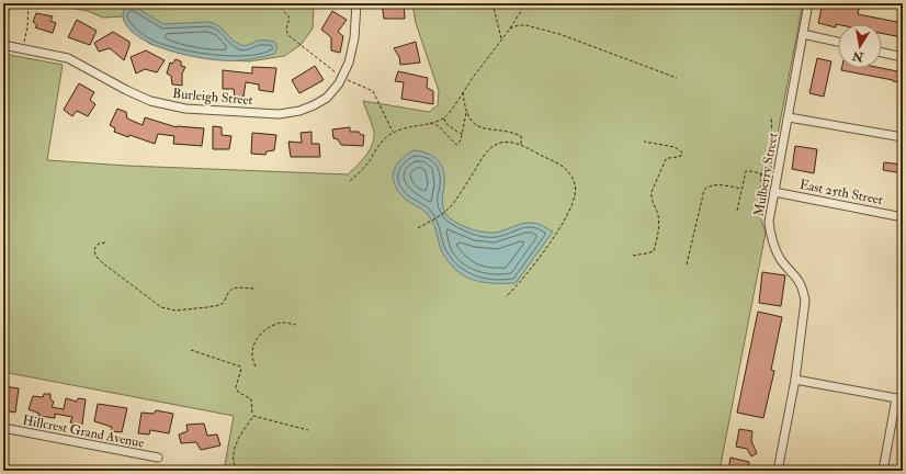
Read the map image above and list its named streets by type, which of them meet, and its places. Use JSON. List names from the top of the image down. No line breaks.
{"streets":{"street":["Burleigh Street","Mulberry Street","East 25th Street","Hillcrest Grand Avenue"]},"crossings":[["Mulberry Street","East 25th Street"]],"north":"bottom"}
